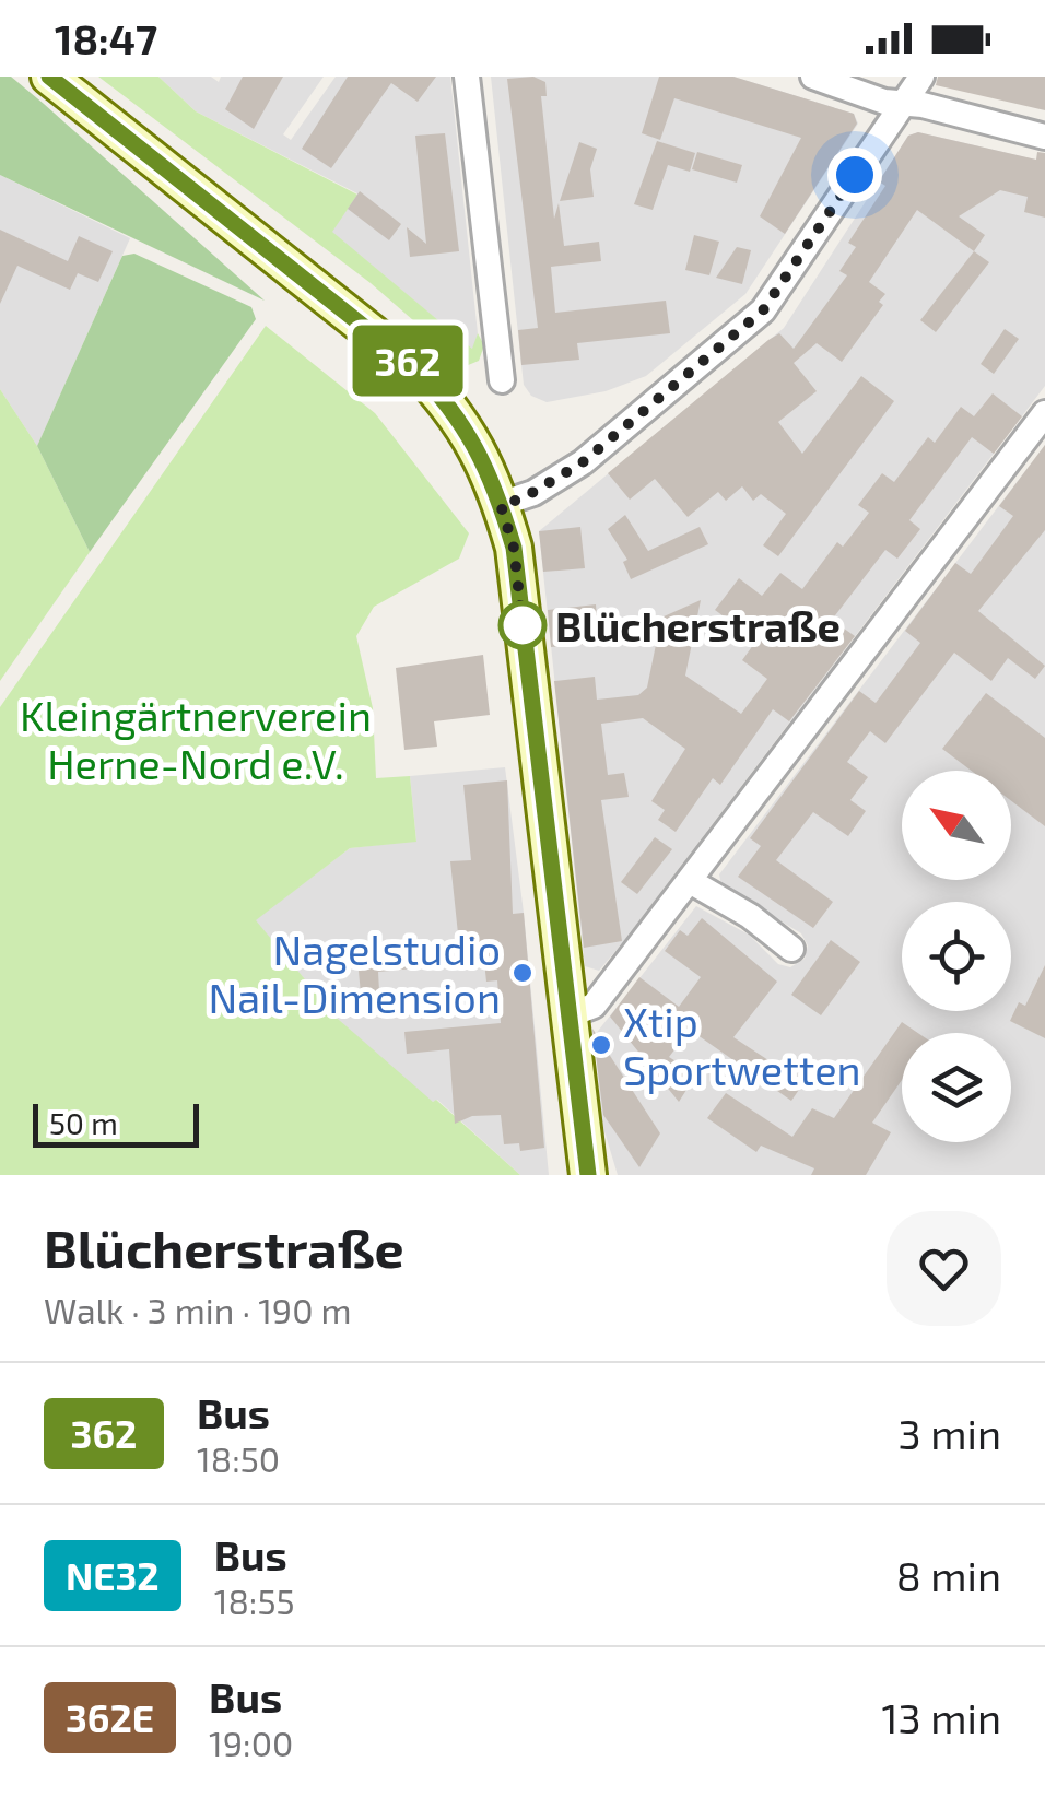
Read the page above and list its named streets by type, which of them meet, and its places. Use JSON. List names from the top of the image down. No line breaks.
{"parks":["Kleingärtnerverein Herne-Nord e.V."],"places":["Blücherstraße","Nagelstudio Nail-Dimension","Xtip Sportwetten"],"lines":["bus line 362"],"scale_bar":"50 m","north":"top left","page":{"status":"18:47","on_map":"362","scale":"50 m","heading":["Blücherstraße","Walk · 3 min · 190 m"],"list":[{"mark":"362","name":"Bus","note":"18:50","value":"3 min"},{"mark":"NE32","name":"Bus","note":"18:55","value":"8 min"},{"mark":"362E","name":"Bus","note":"19:00","value":"13 min"}]}}
